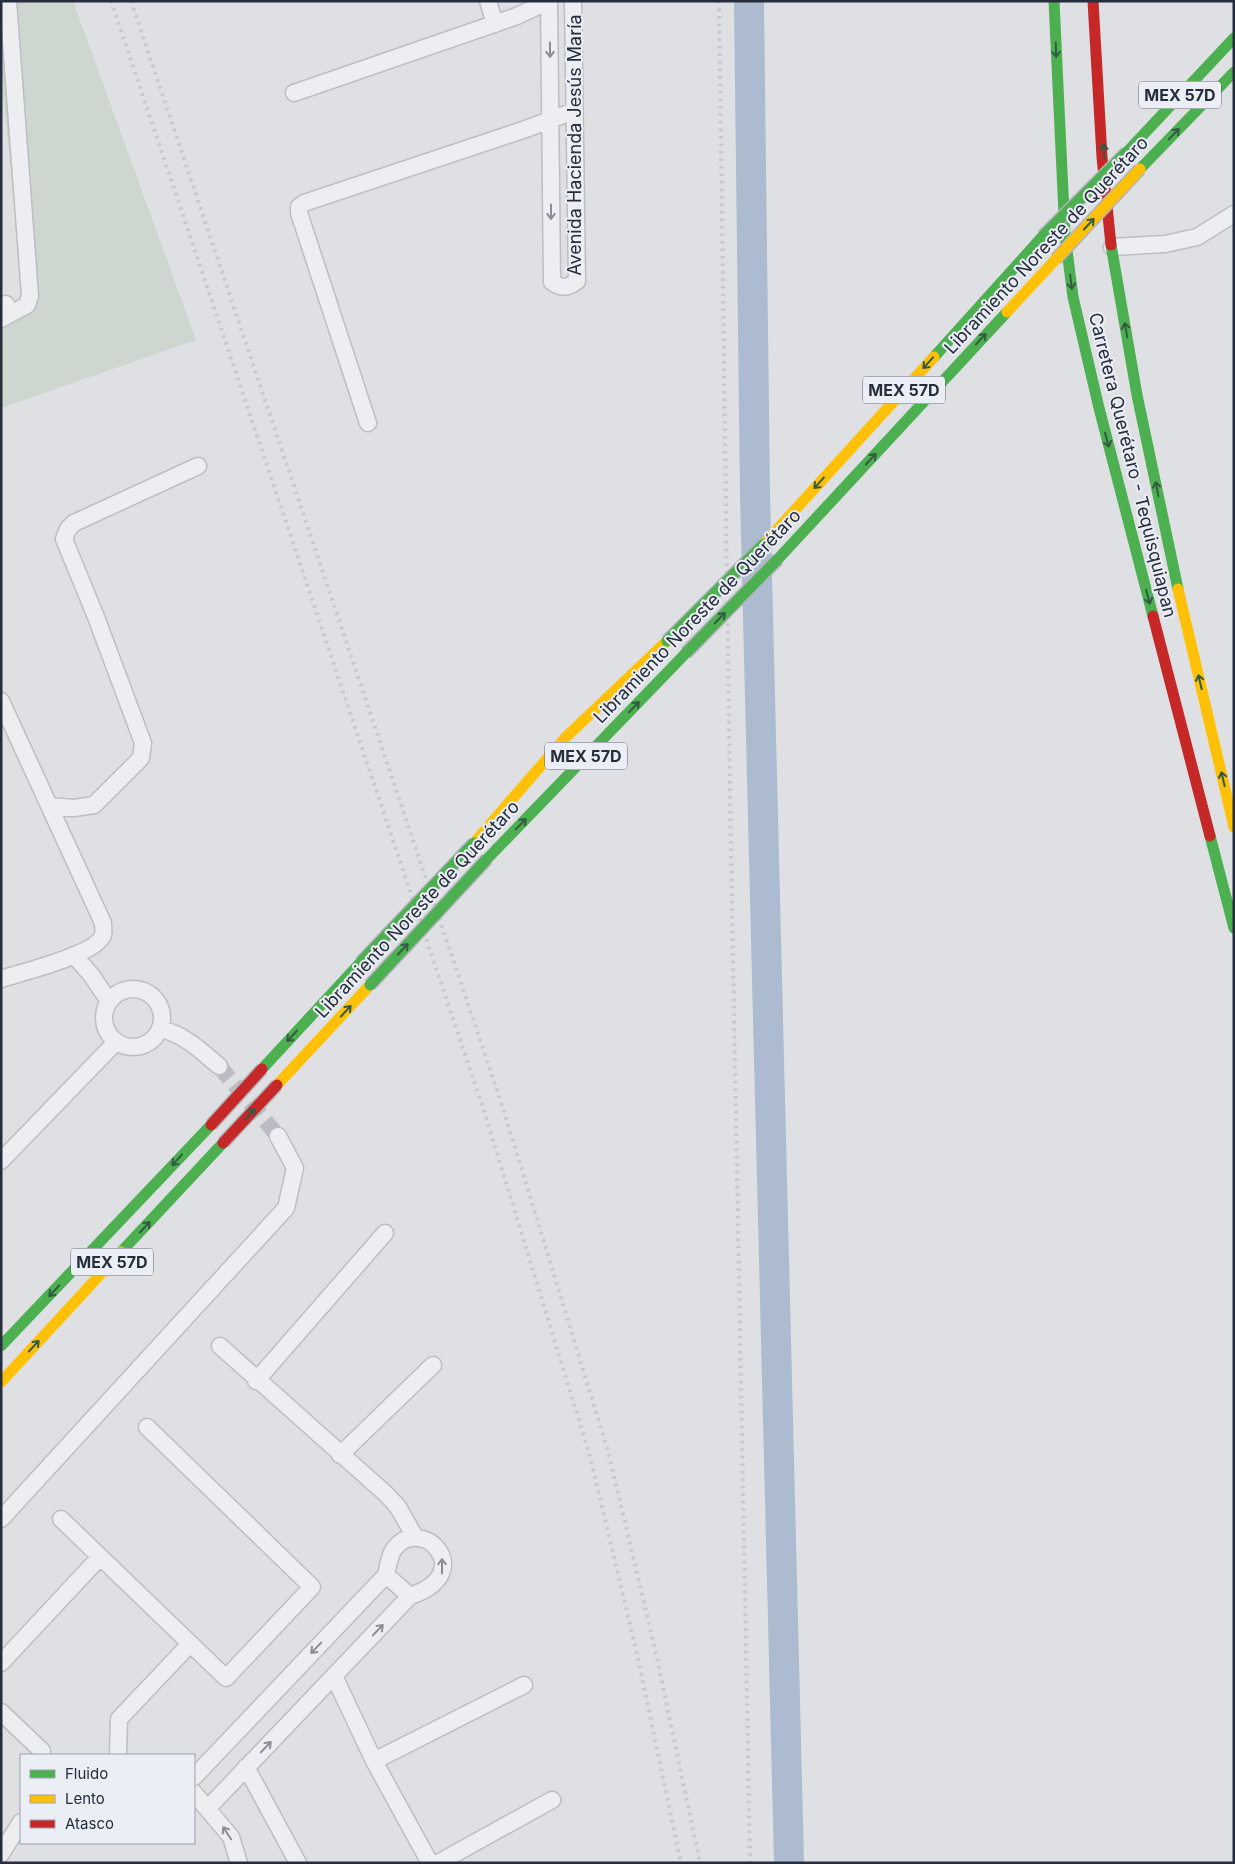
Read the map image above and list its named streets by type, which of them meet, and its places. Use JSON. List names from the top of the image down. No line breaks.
{"streets":{"main road":["MEX 57D","Libramiento Noreste de Querétaro","Carretera Querétaro - Tequisquiapan"],"street":["Avenida Hacienda Jesús María"]},"legend":["Fluido","Lento","Atasco"]}
